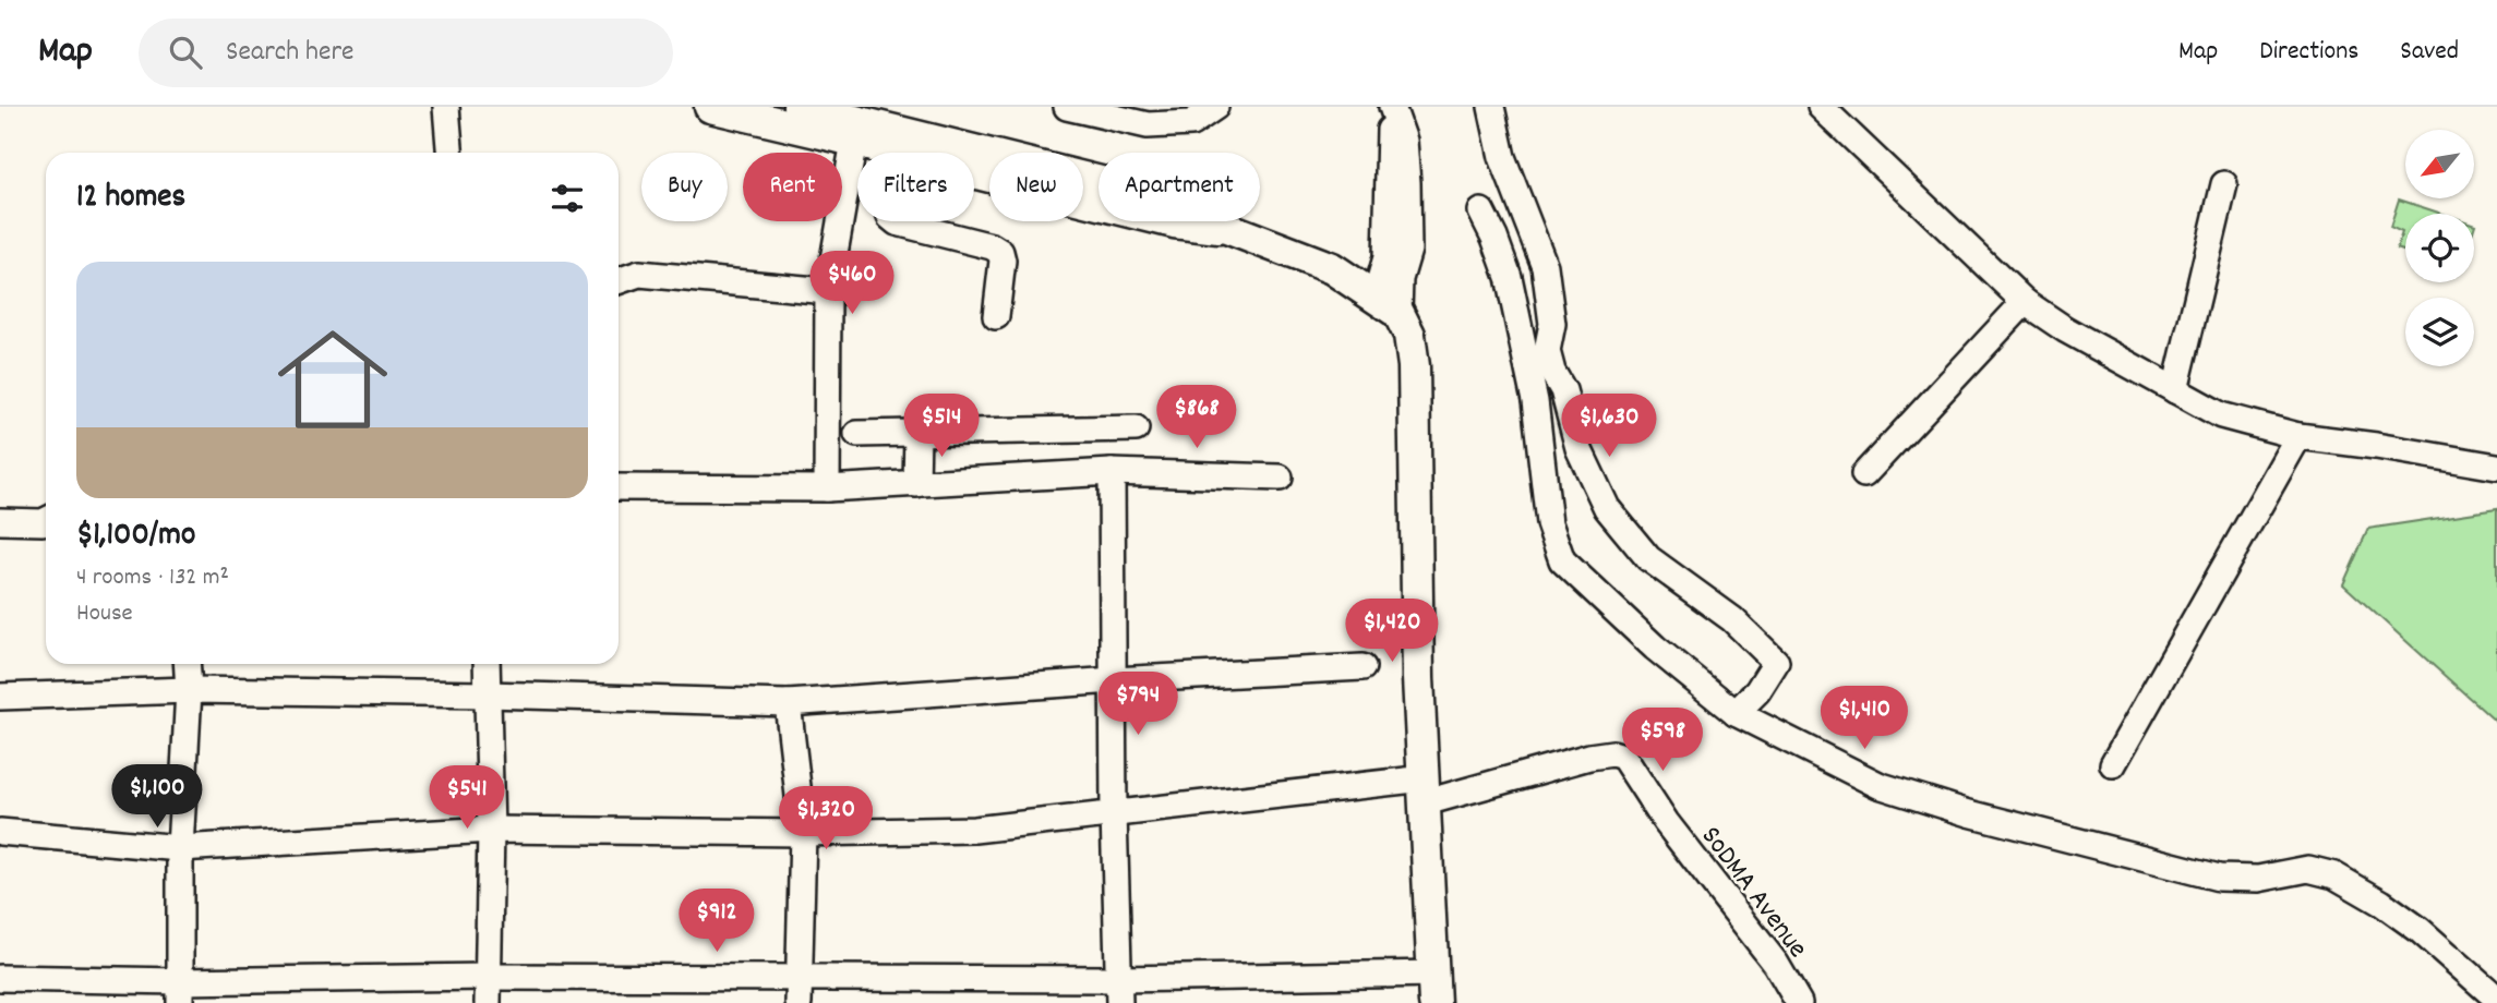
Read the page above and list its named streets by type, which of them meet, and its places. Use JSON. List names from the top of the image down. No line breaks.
{"streets":{"street":["SoDMA Avenue"]},"north":"bottom left","page":{"header":"Map","search":"Search here","nav":["Map","Directions","Saved"],"chip":["Buy","Rent","Filters","New","Apartment"],"heading":"12 homes","list":[{"name":"$1,100/mo","note":"4 rooms · 132 m² · House"}],"price":["$460","$868","$514","$1,630","$1,420","$794","$1,410","$598","$1,100","$541","$1,320","$912"]}}
